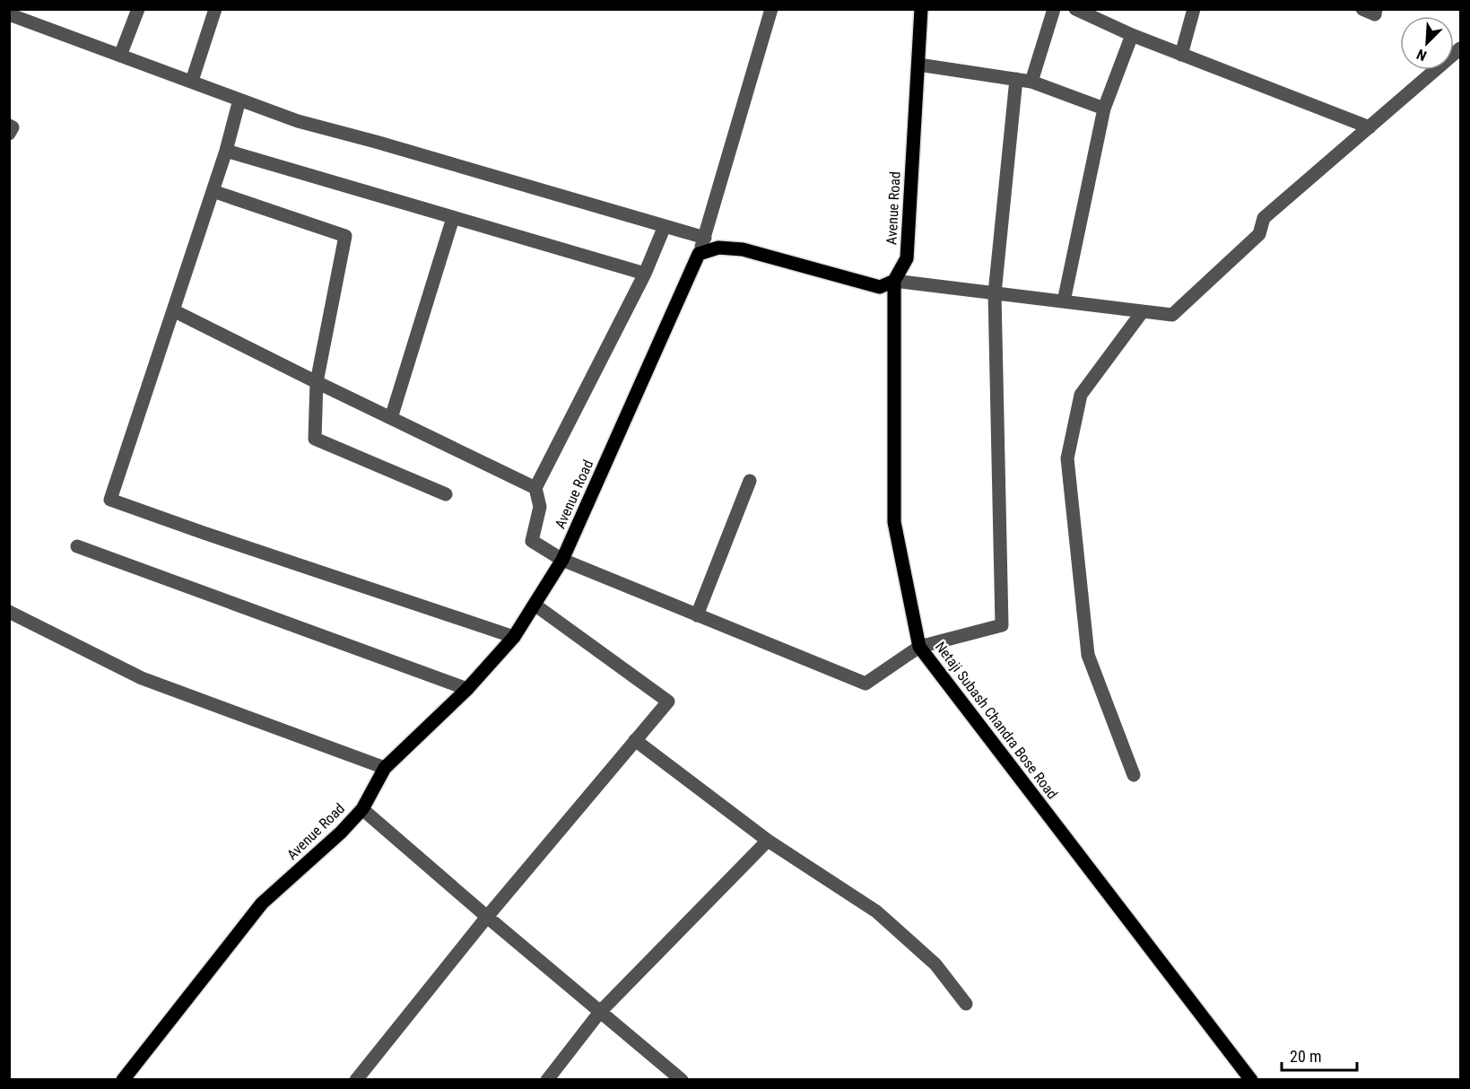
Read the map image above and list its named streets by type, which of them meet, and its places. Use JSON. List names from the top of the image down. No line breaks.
{"streets":{"main road":["Avenue Road","Netaji Subash Chandra Bose Road"]},"crossings":[["Avenue Road","Netaji Subash Chandra Bose Road"]],"scale_bar":"20 m","north":"bottom left"}
